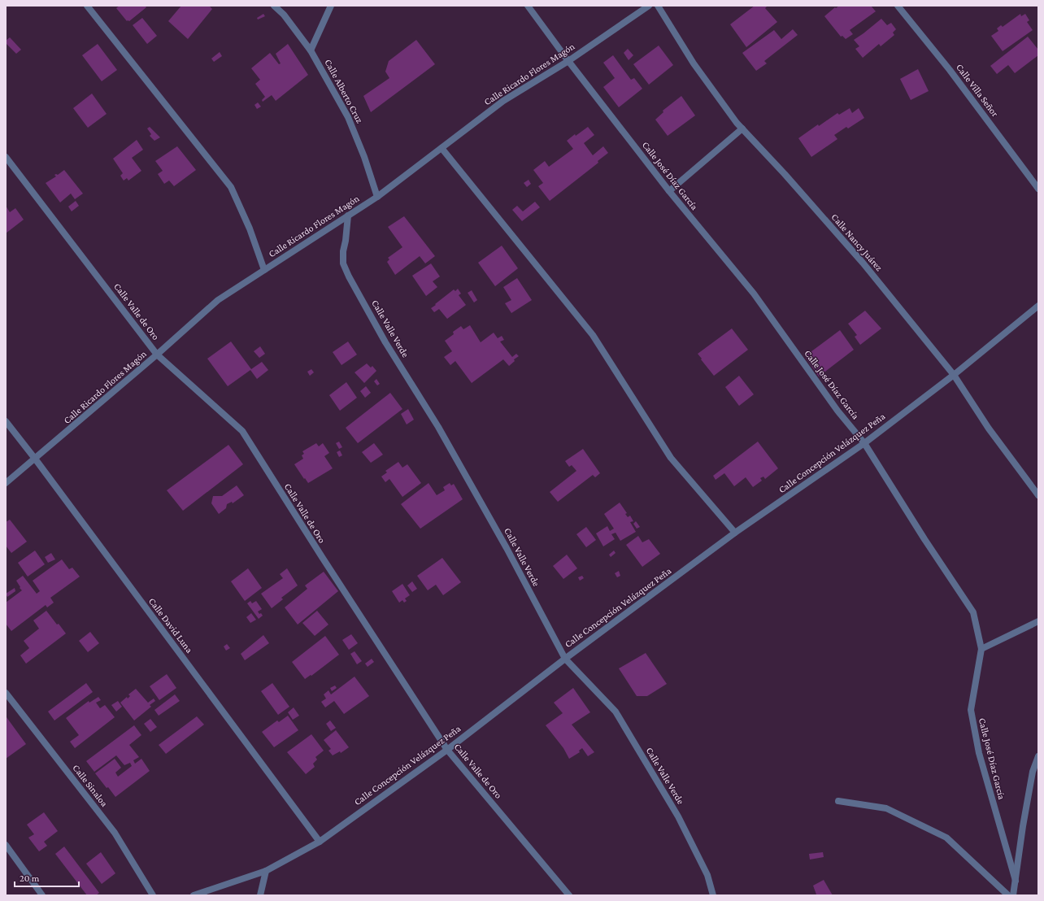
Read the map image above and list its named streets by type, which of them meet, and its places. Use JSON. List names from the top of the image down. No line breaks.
{"streets":{"street":["Calle Ricardo Flores Magón","Calle Villa Señor","Calle Alberto Cruz","Calle José Díaz García","Calle Nancy Juárez","Calle Valle de Oro","Calle Valle Verde","Calle Concepción Velázquez Peña","Calle David Luna","Calle Sinaloa"]},"crossings":[["Calle Ricardo Flores Magón","Calle Alberto Cruz"],["Calle Ricardo Flores Magón","Calle José Díaz García"],["Calle Ricardo Flores Magón","Calle Valle de Oro"],["Calle Ricardo Flores Magón","Calle Valle Verde"],["Calle Ricardo Flores Magón","Calle David Luna"],["Calle José Díaz García","Calle Concepción Velázquez Peña"],["Calle Nancy Juárez","Calle Concepción Velázquez Peña"],["Calle Valle de Oro","Calle Concepción Velázquez Peña"],["Calle Valle Verde","Calle Concepción Velázquez Peña"],["Calle Concepción Velázquez Peña","Calle David Luna"]],"scale_bar":"20 m"}
